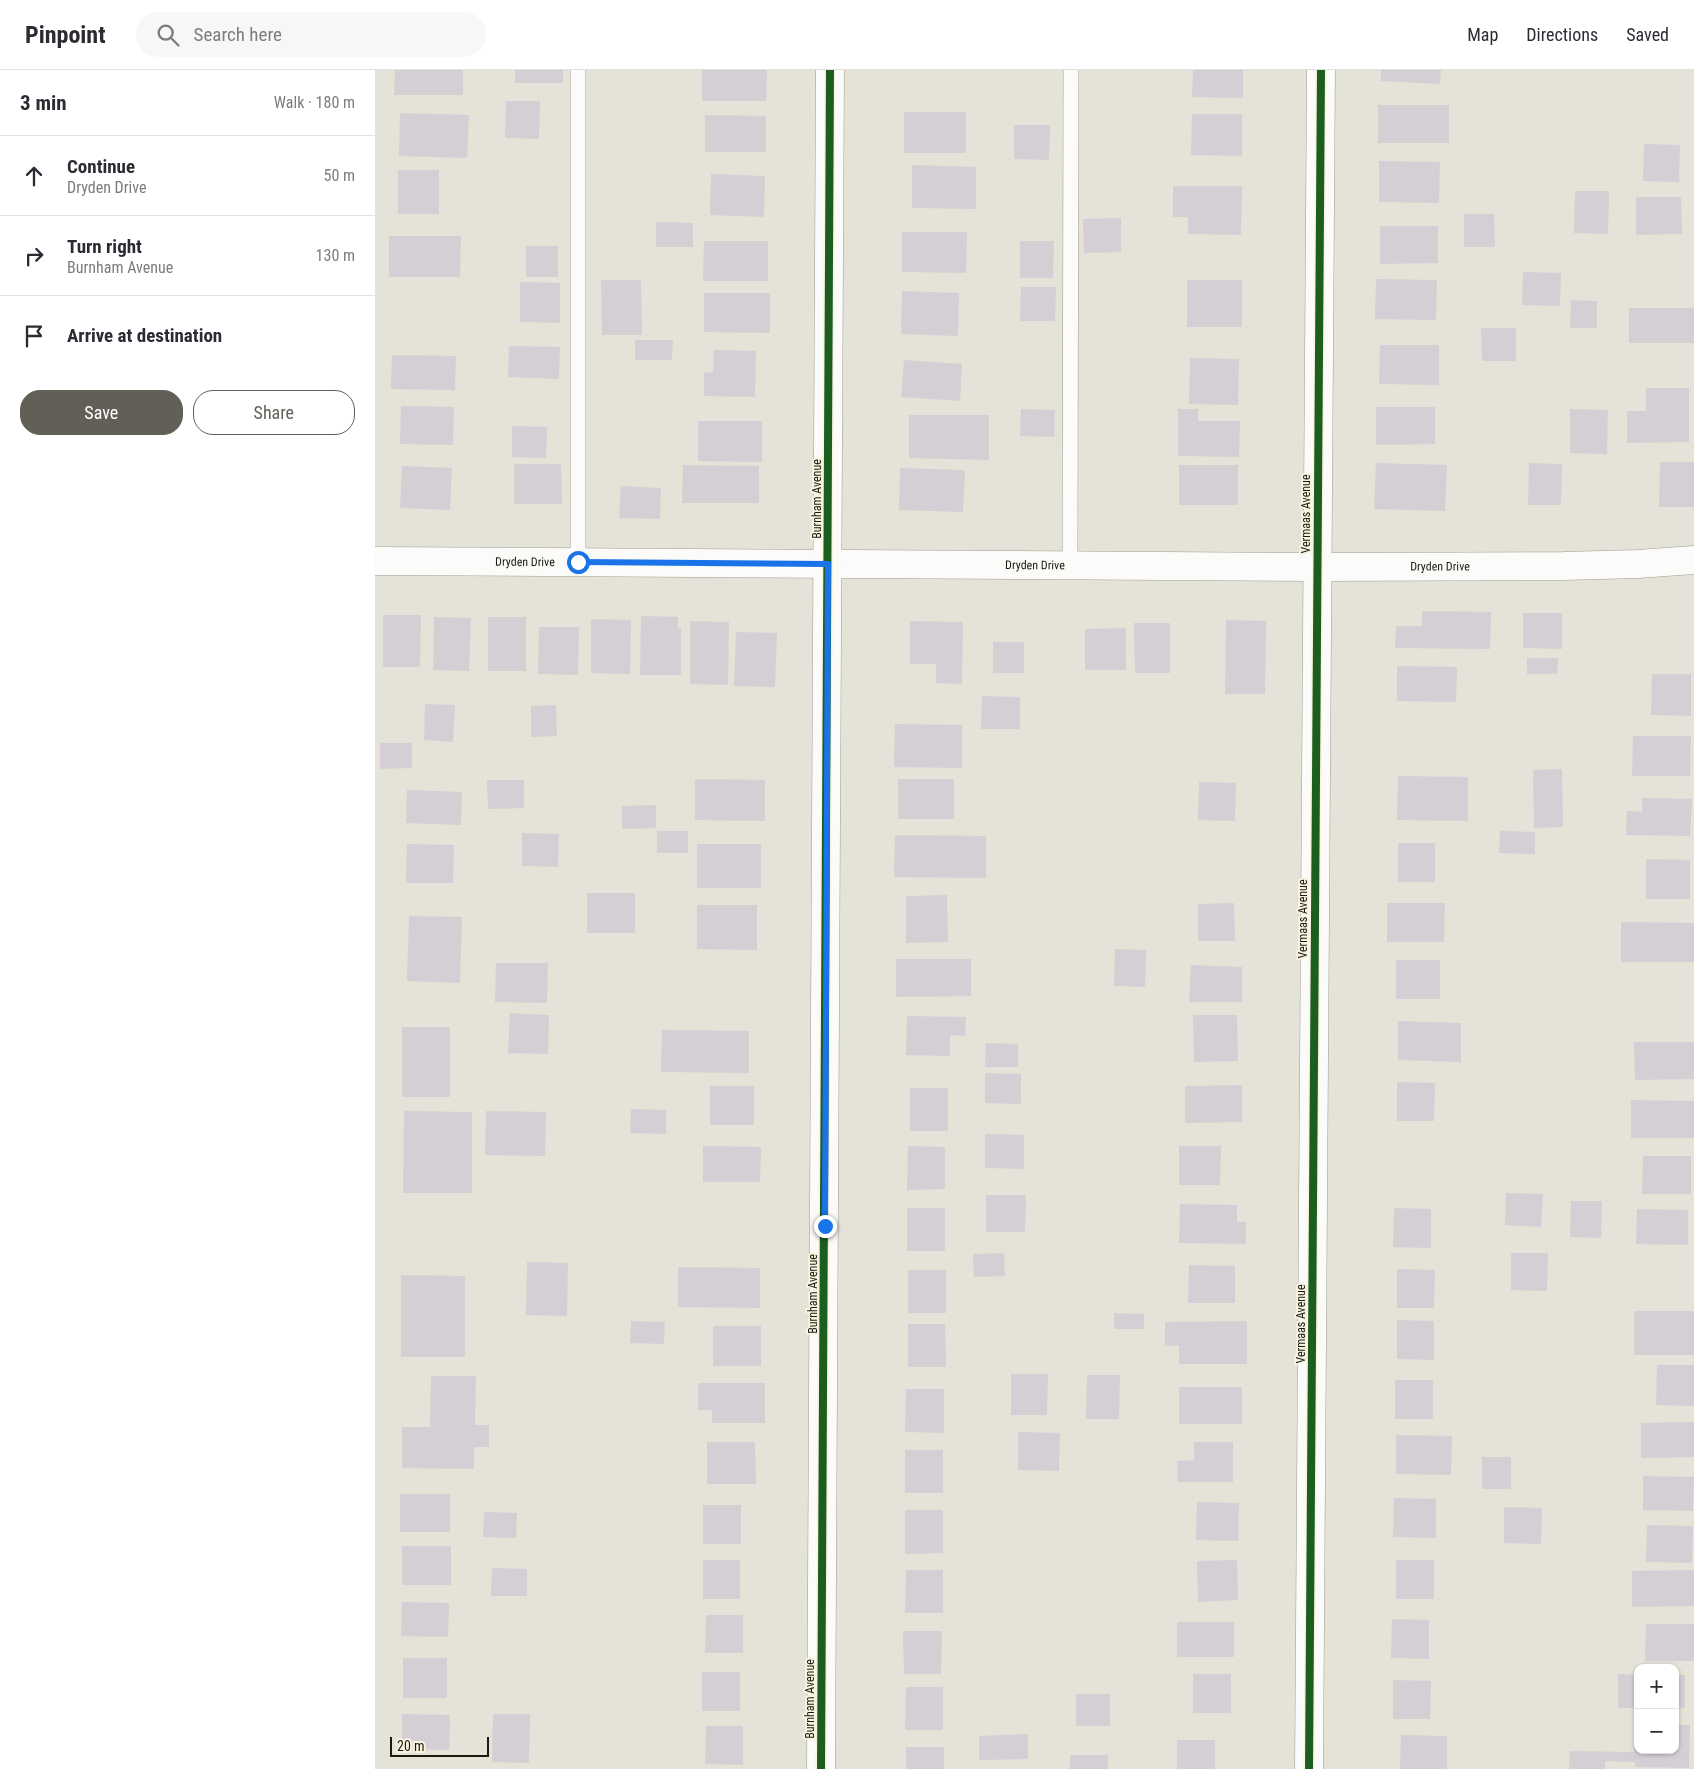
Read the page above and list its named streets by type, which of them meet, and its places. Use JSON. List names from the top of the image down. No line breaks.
{"streets":{"street":["Burnham Avenue","Vermaas Avenue","Dryden Drive"]},"crossings":[["Burnham Avenue","Dryden Drive"],["Vermaas Avenue","Dryden Drive"]],"scale_bar":"20 m","page":{"header":"Pinpoint","search":"Search here","nav":["Map","Directions","Saved"],"heading":["3 min","Walk · 180 m"],"list":[["Continue","Dryden Drive","50 m"],["Turn right","Burnham Avenue","130 m"],"Arrive at destination"],"buttons":["Save","Share"],"map_buttons":["+","−"],"scale":"20 m"}}
